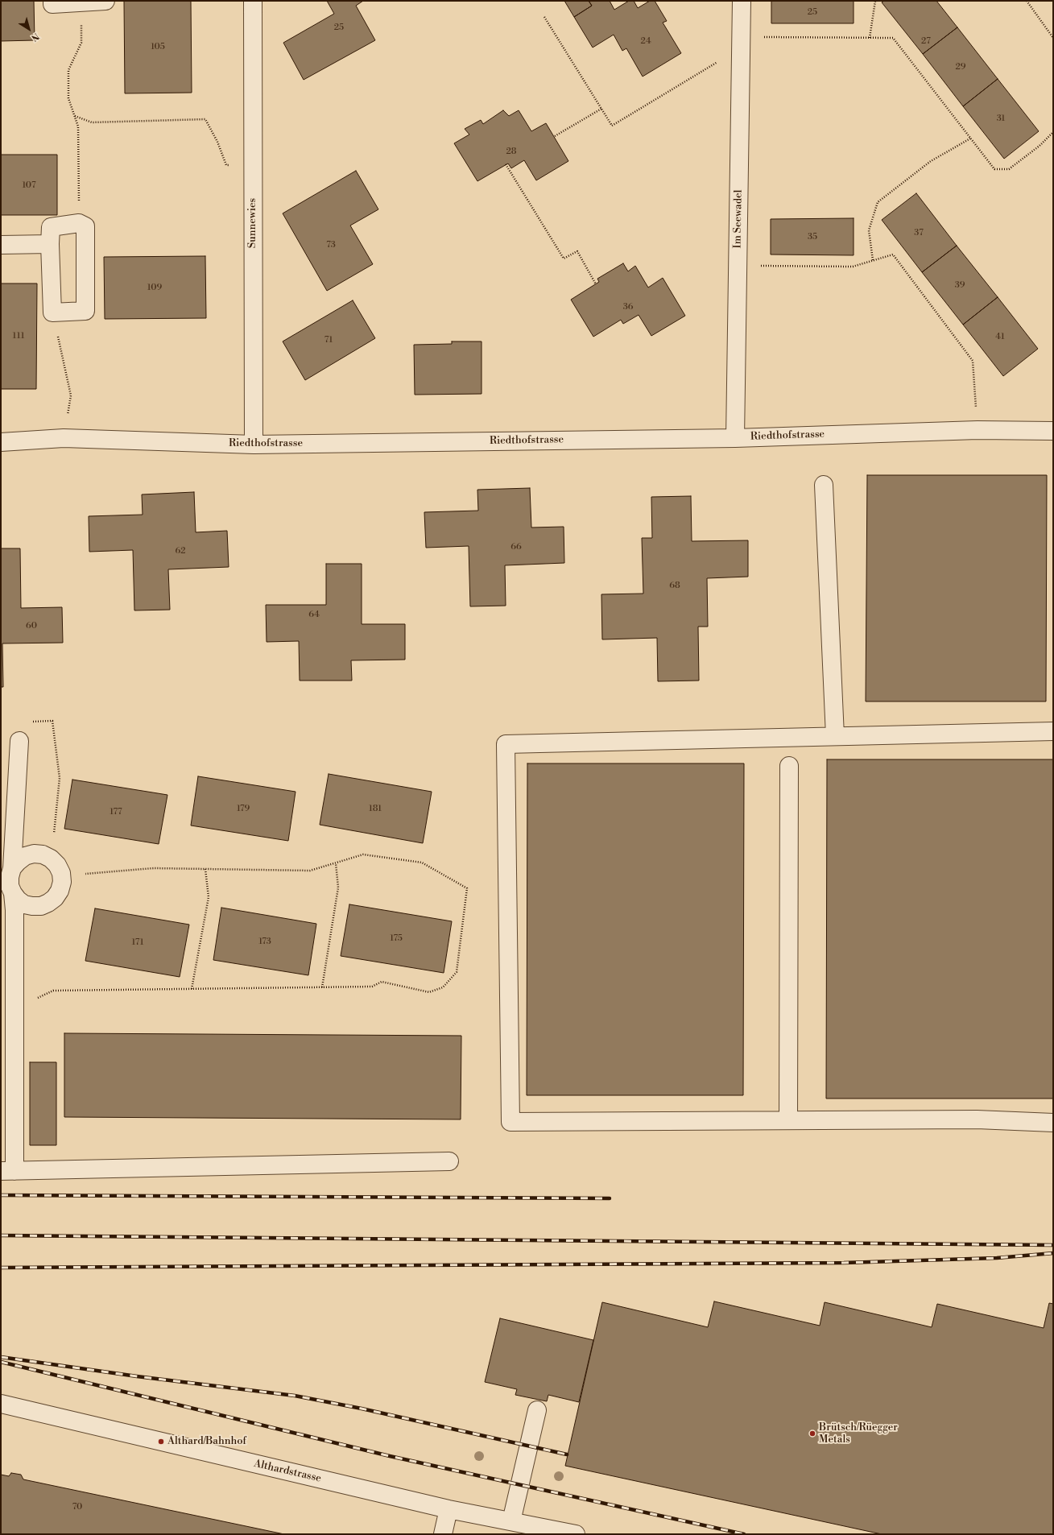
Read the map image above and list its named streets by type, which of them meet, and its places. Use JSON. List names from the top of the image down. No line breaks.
{"streets":{"street":["Im Seewadel","Sunnewies","Riedthofstrasse","Althardstrasse"]},"crossings":[["Im Seewadel","Riedthofstrasse"],["Sunnewies","Riedthofstrasse"]],"places":["Brütsch/Rüegger Metals","Althard/Bahnhof"],"house_numbers":["25","25","24","27","105","29","31","28","107","37","35","73","39","109","36","111","41","71","66","62","68","64","60","179","181","177","175","173","171","70"],"north":"bottom right"}
